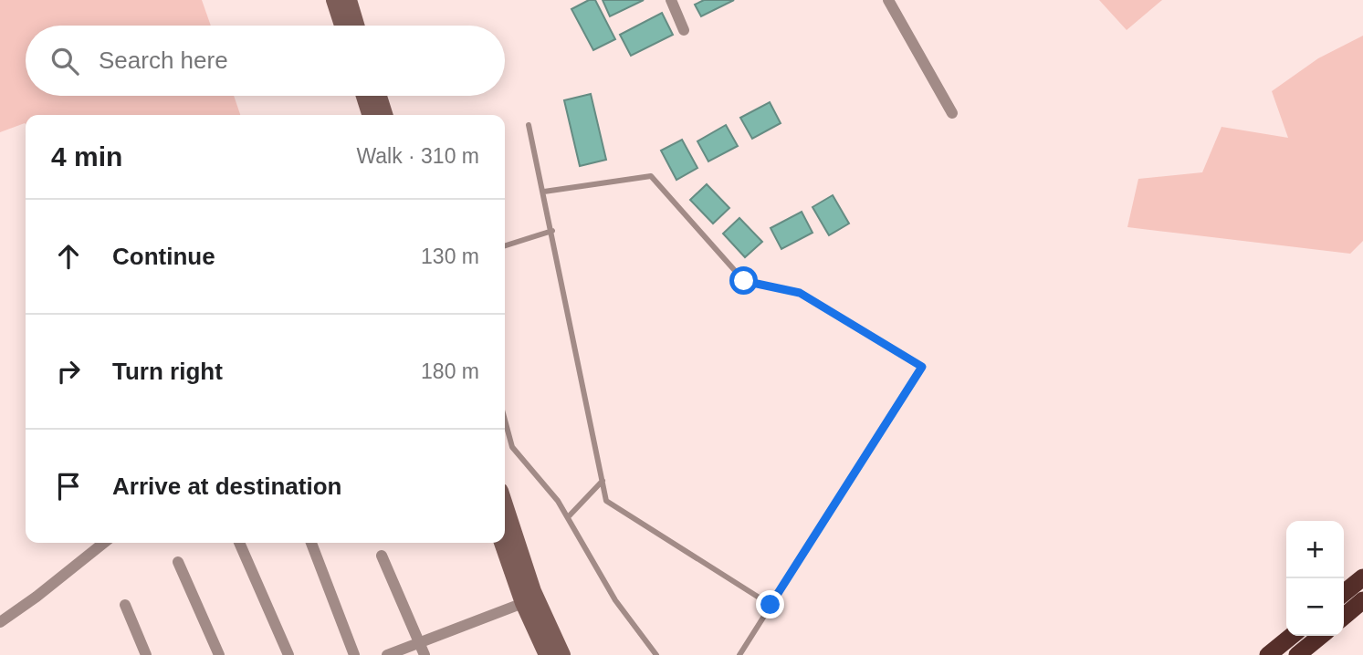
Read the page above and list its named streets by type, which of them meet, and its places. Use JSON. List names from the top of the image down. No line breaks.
{"page":{"search":"Search here","heading":["4 min","Walk · 310 m"],"list":[["Continue","130 m"],["Turn right","180 m"],"Arrive at destination"],"map_buttons":["+","−"]}}
